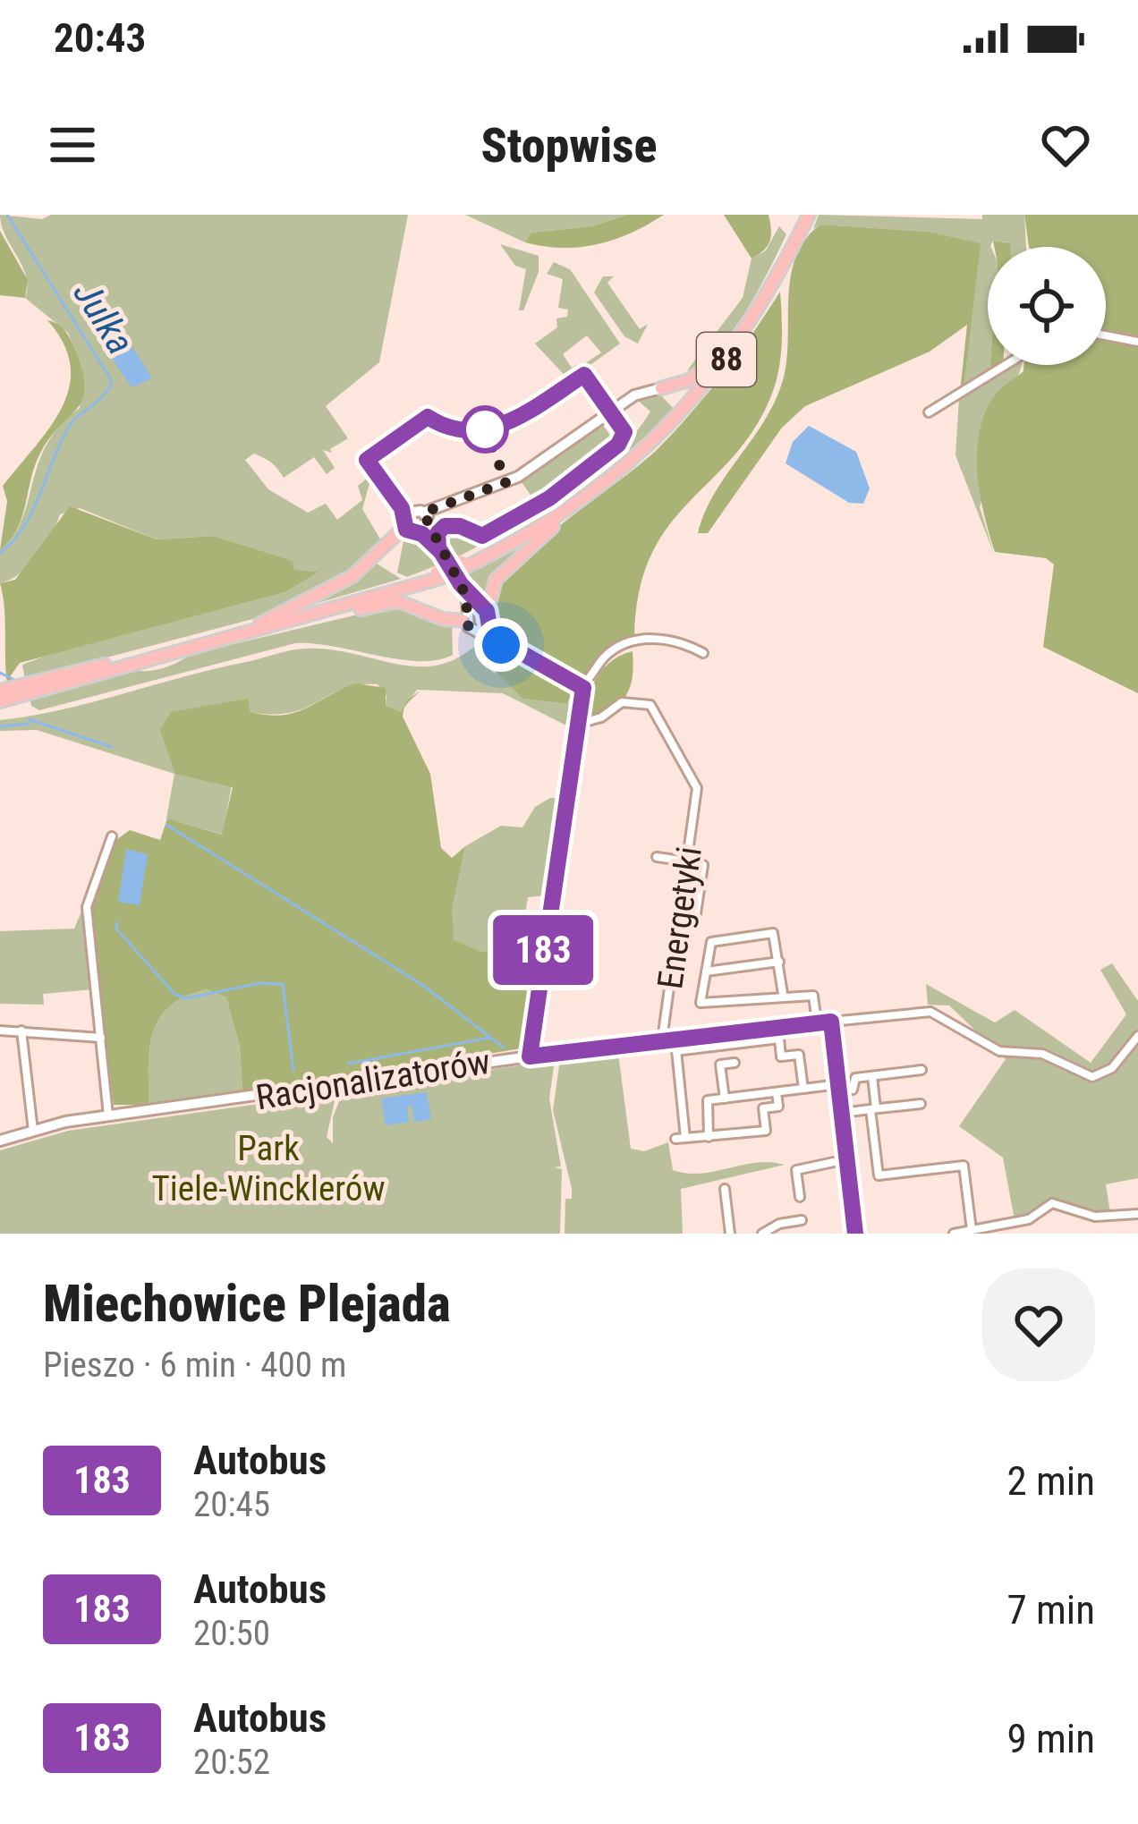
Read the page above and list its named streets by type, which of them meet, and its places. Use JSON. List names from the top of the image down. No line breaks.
{"streets":{"main road":["88"],"street":["Energetyki","Racjonalizatorów"]},"crossings":[["Energetyki","Racjonalizatorów"]],"water":["Julka"],"parks":["Park Tiele-Wincklerów"],"lines":["bus line 183"],"page":{"status":"20:43","header":"Stopwise","on_map":"183","heading":["Miechowice Plejada","Pieszo · 6 min · 400 m"],"list":[{"mark":"183","name":"Autobus","note":"20:45","value":"2 min"},{"mark":"183","name":"Autobus","note":"20:50","value":"7 min"},{"mark":"183","name":"Autobus","note":"20:52","value":"9 min"}]}}
